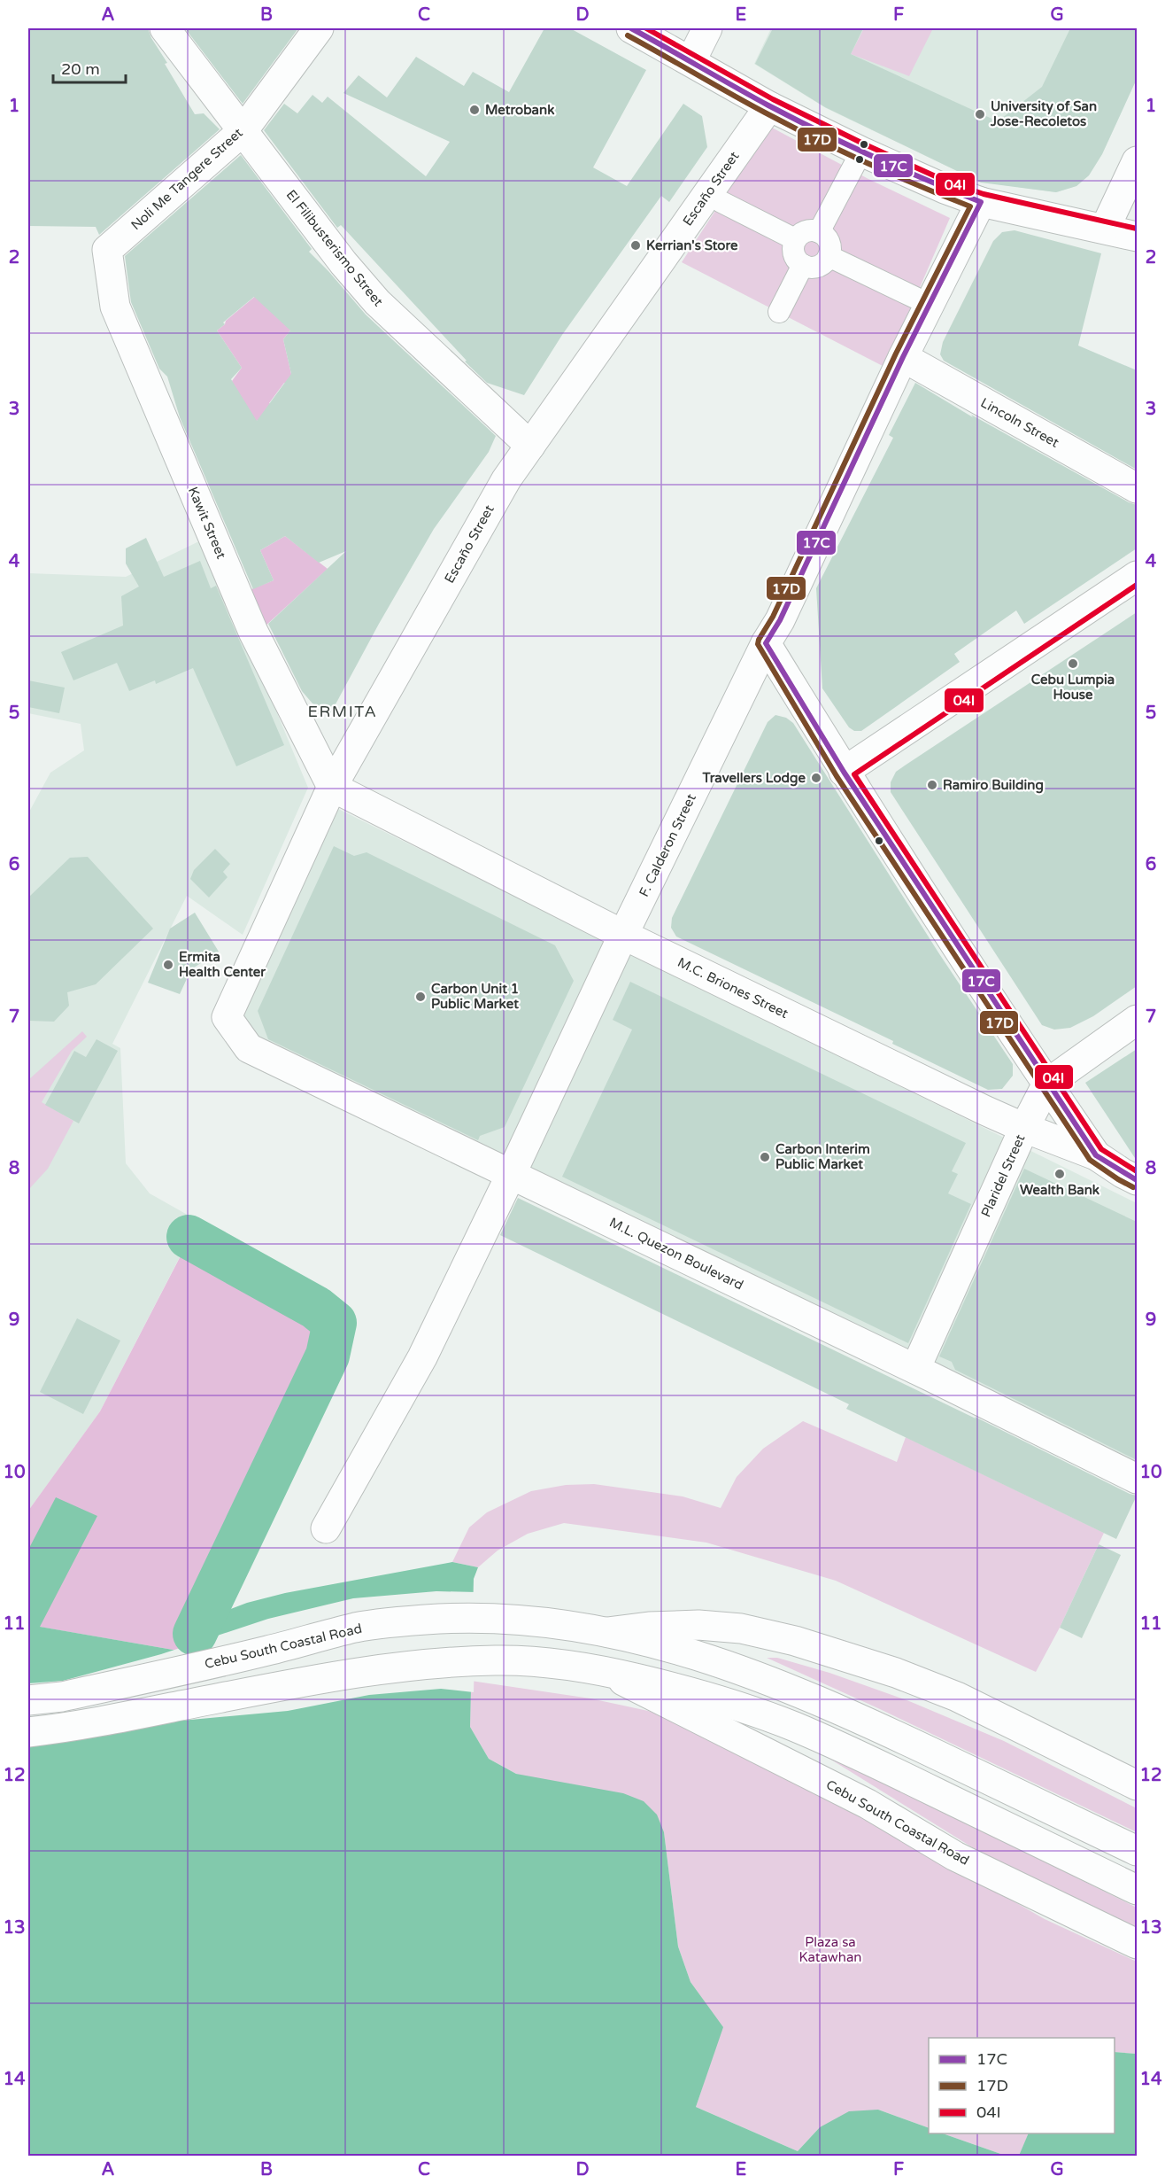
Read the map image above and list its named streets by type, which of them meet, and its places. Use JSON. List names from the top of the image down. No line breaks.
{"streets":{"main road":["Noli Me Tangere Street","Escaño Street","El Filibusterismo Street","Lincoln Street","Kawit Street","F. Calderon Street","M.C. Briones Street","Plaridel Street","M.L. Quezon Boulevard","Cebu South Coastal Road"]},"crossings":[["Noli Me Tangere Street","El Filibusterismo Street"],["Noli Me Tangere Street","Kawit Street"],["Escaño Street","El Filibusterismo Street"],["Escaño Street","Kawit Street"],["Escaño Street","M.C. Briones Street"],["Escaño Street","M.L. Quezon Boulevard"],["Lincoln Street","F. Calderon Street"],["Kawit Street","M.C. Briones Street"],["F. Calderon Street","M.C. Briones Street"],["F. Calderon Street","M.L. Quezon Boulevard"],["M.C. Briones Street","Plaridel Street"],["Plaridel Street","M.L. Quezon Boulevard"]],"districts":["ERMITA"],"parks":["Plaza sa Katawhan"],"places":["Metrobank","University of San Jose-Recoletos","Kerrian's Store","Cebu Lumpia House","Travellers Lodge","Ramiro Building","Ermita Health Center","Carbon Unit 1 Public Market","Carbon Interim Public Market","Wealth Bank"],"lines":["transit line 17C","transit line 04I","transit line 17D"],"legend":["17C","17D","04I"],"scale_bar":"20 m","grid":{"columns":["A","B","C","D","E","F","G"],"rows":["1","2","3","4","5","6","7","8","9","10","11","12","13","14"]}}
